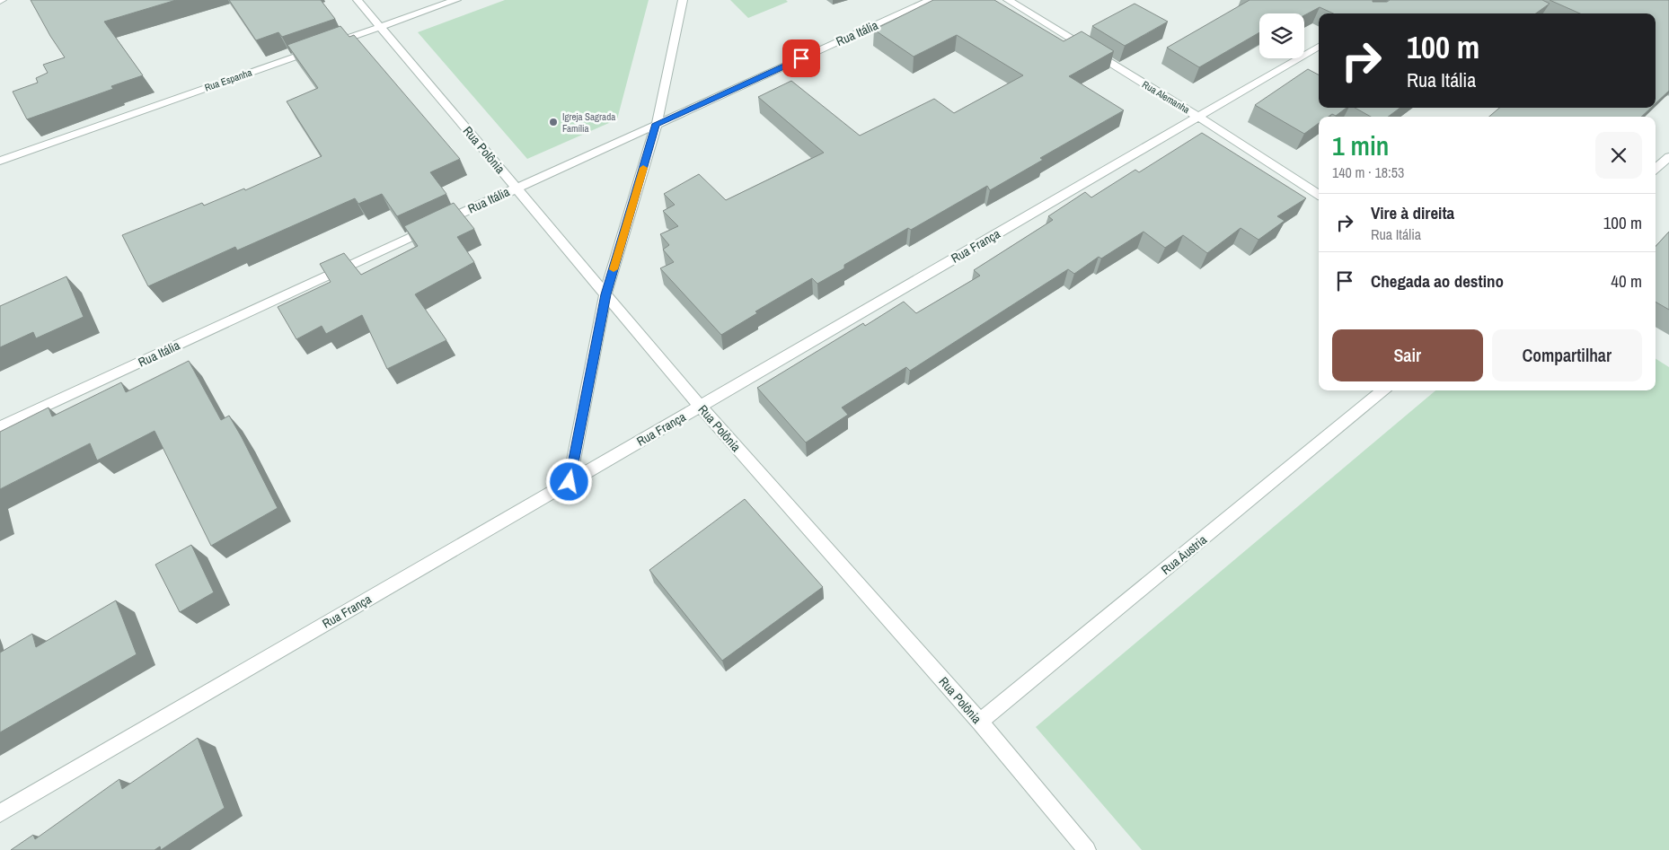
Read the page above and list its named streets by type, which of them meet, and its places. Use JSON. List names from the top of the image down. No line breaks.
{"streets":{"street":["Rua Itália","Rua Espanha","Rua Alemanha","Rua Polônia","Rua França","Rua Áustria"]},"crossings":[["Rua Itália","Rua Polônia"],["Rua Espanha","Rua Polônia"],["Rua Alemanha","Rua França"],["Rua Polônia","Rua França"],["Rua Polônia","Rua Áustria"]],"places":["Igreja Sagrada Família"],"page":{"turn":["100 m","Rua Itália"],"heading":["1 min","140 m · 18:53"],"list":[{"name":"Vire à direita","note":"Rua Itália","value":"100 m"},{"name":"Chegada ao destino","value":"40 m"}],"buttons":["Sair","Compartilhar"]}}
